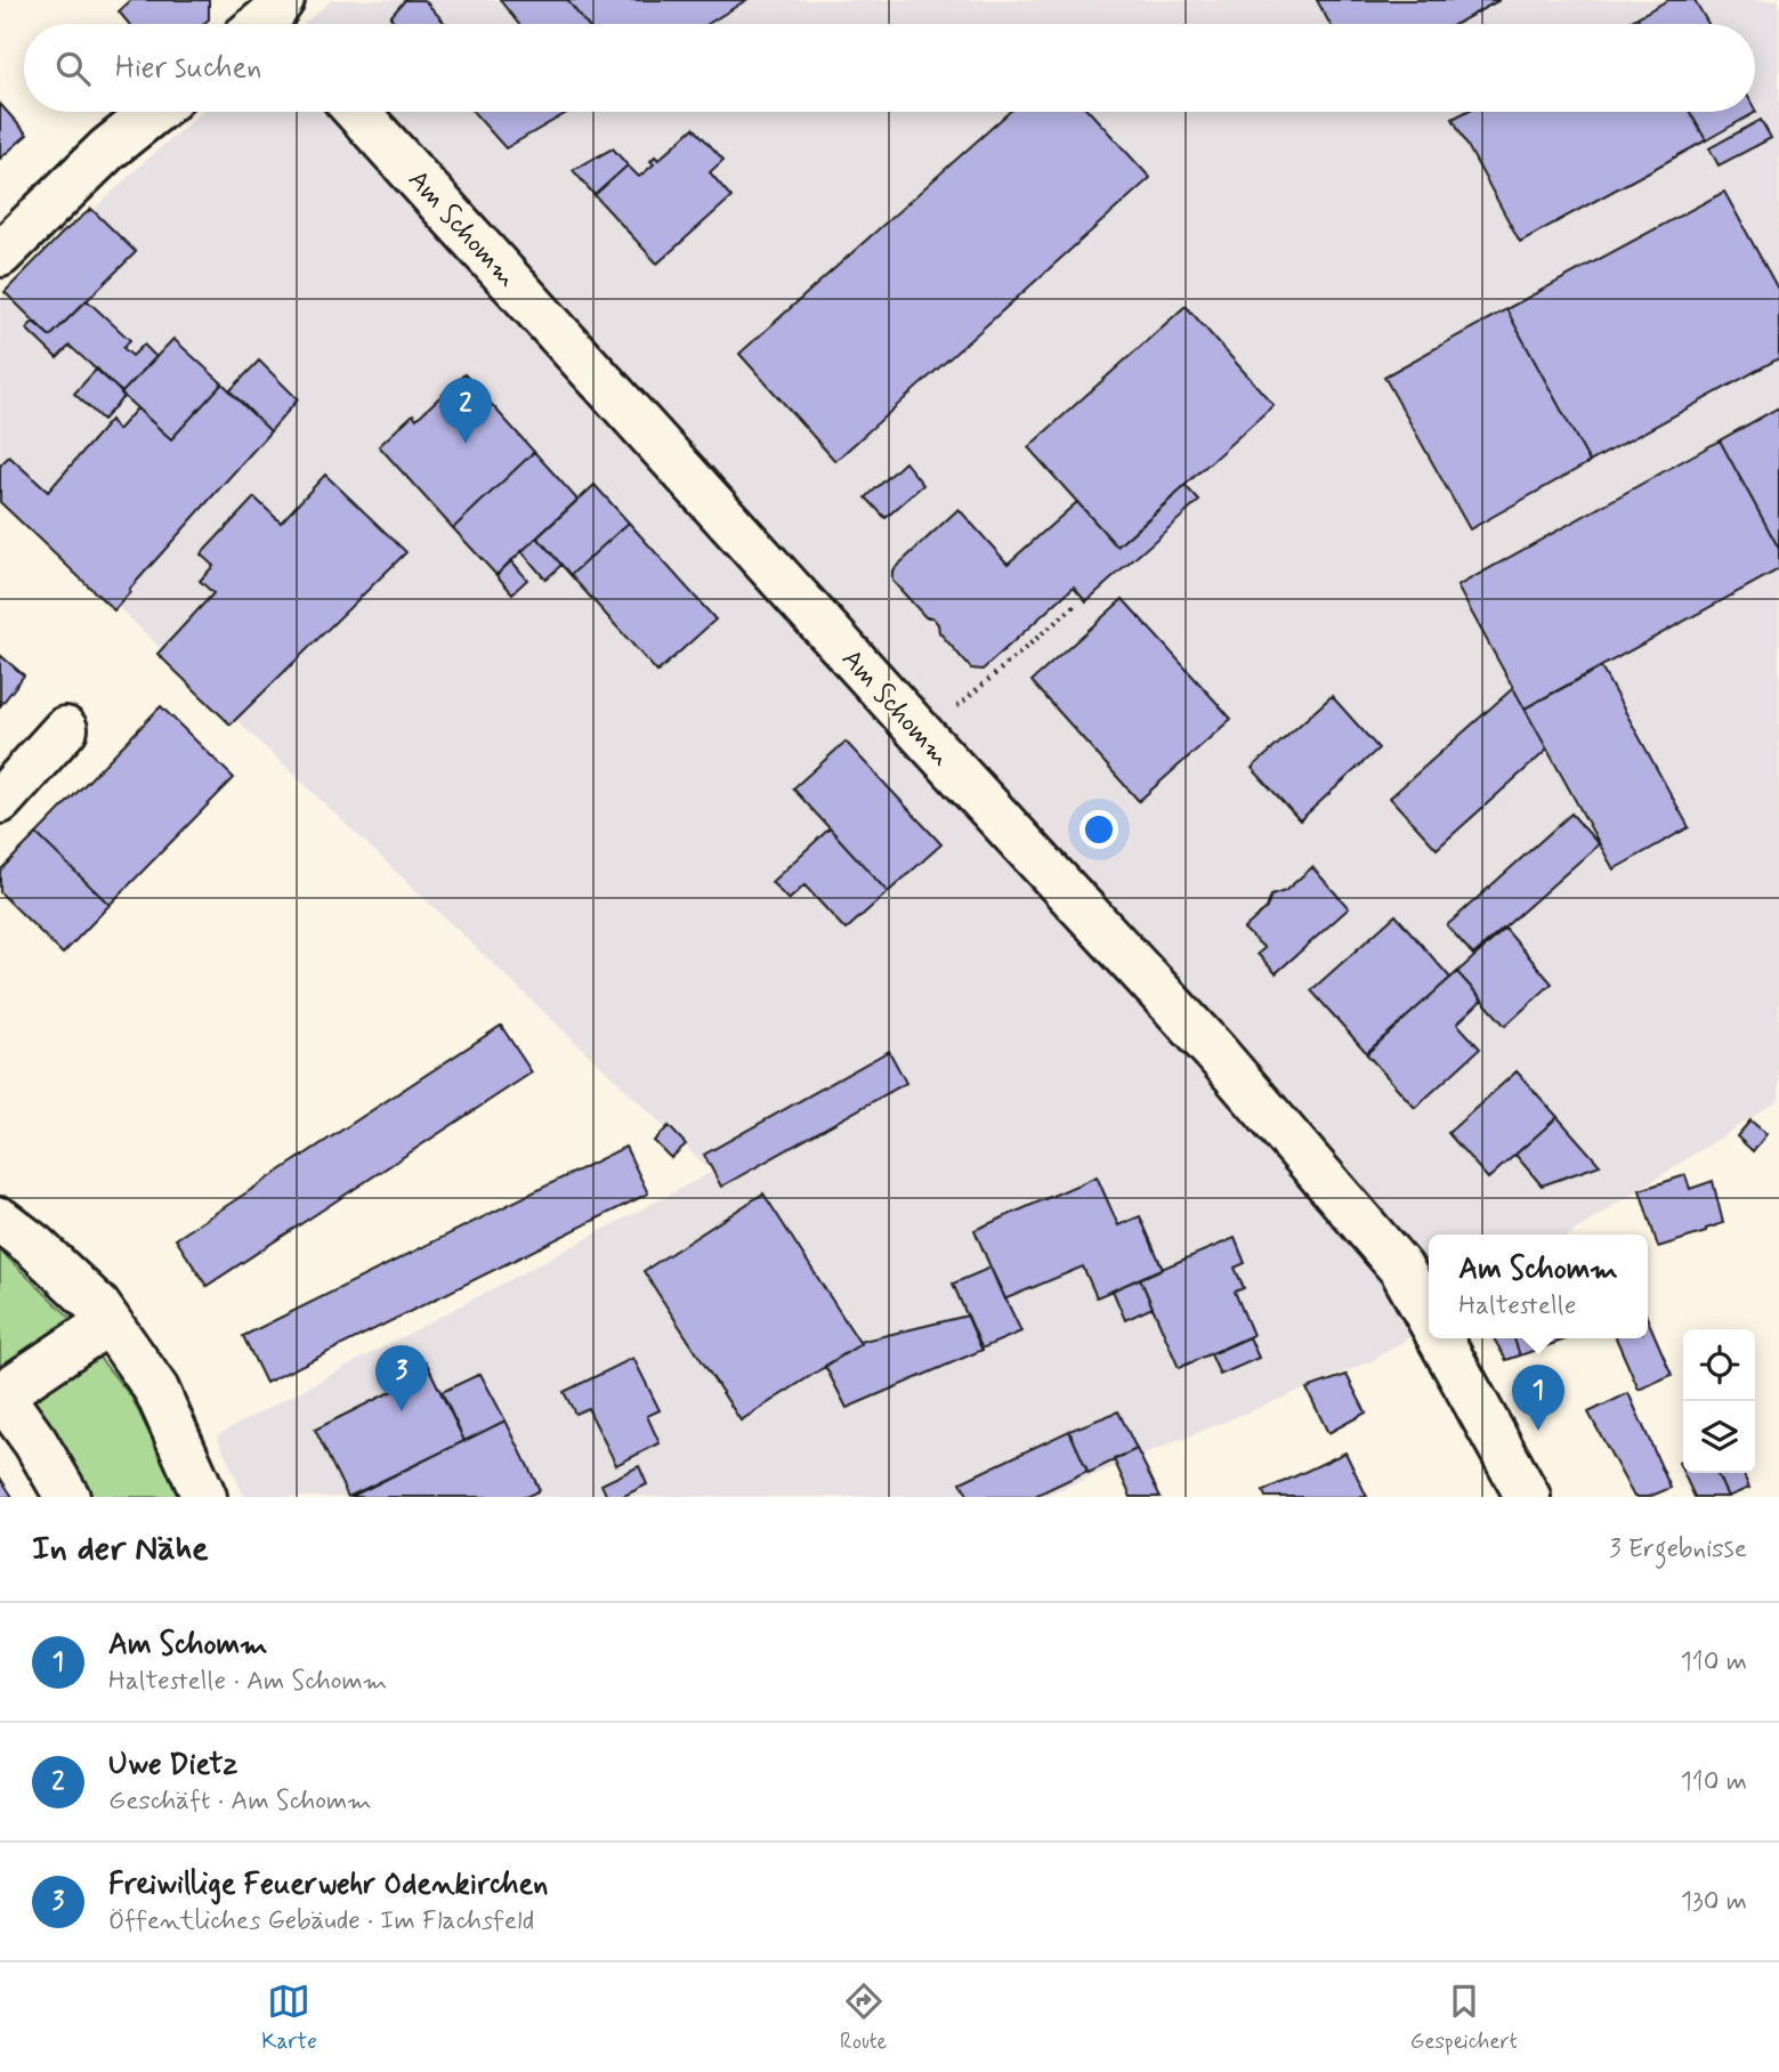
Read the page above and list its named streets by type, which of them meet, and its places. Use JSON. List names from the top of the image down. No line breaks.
{"streets":{"street":["Am Schomm"]},"page":{"search":"Hier suchen","pins":["2","3","1"],"popup":["Am Schomm","Haltestelle"],"heading":["In der Nähe","3 Ergebnisse"],"list":[{"mark":"1","name":"Am Schomm","note":"Haltestelle · Am Schomm","value":"110 m"},{"mark":"2","name":"Uwe Dietz","note":"Geschäft · Am Schomm","value":"110 m"},{"mark":"3","name":"Freiwillige Feuerwehr Odenkirchen","note":"Öffentliches Gebäude · Im Flachsfeld","value":"130 m"}],"nav":["Karte","Route","Gespeichert"]}}
